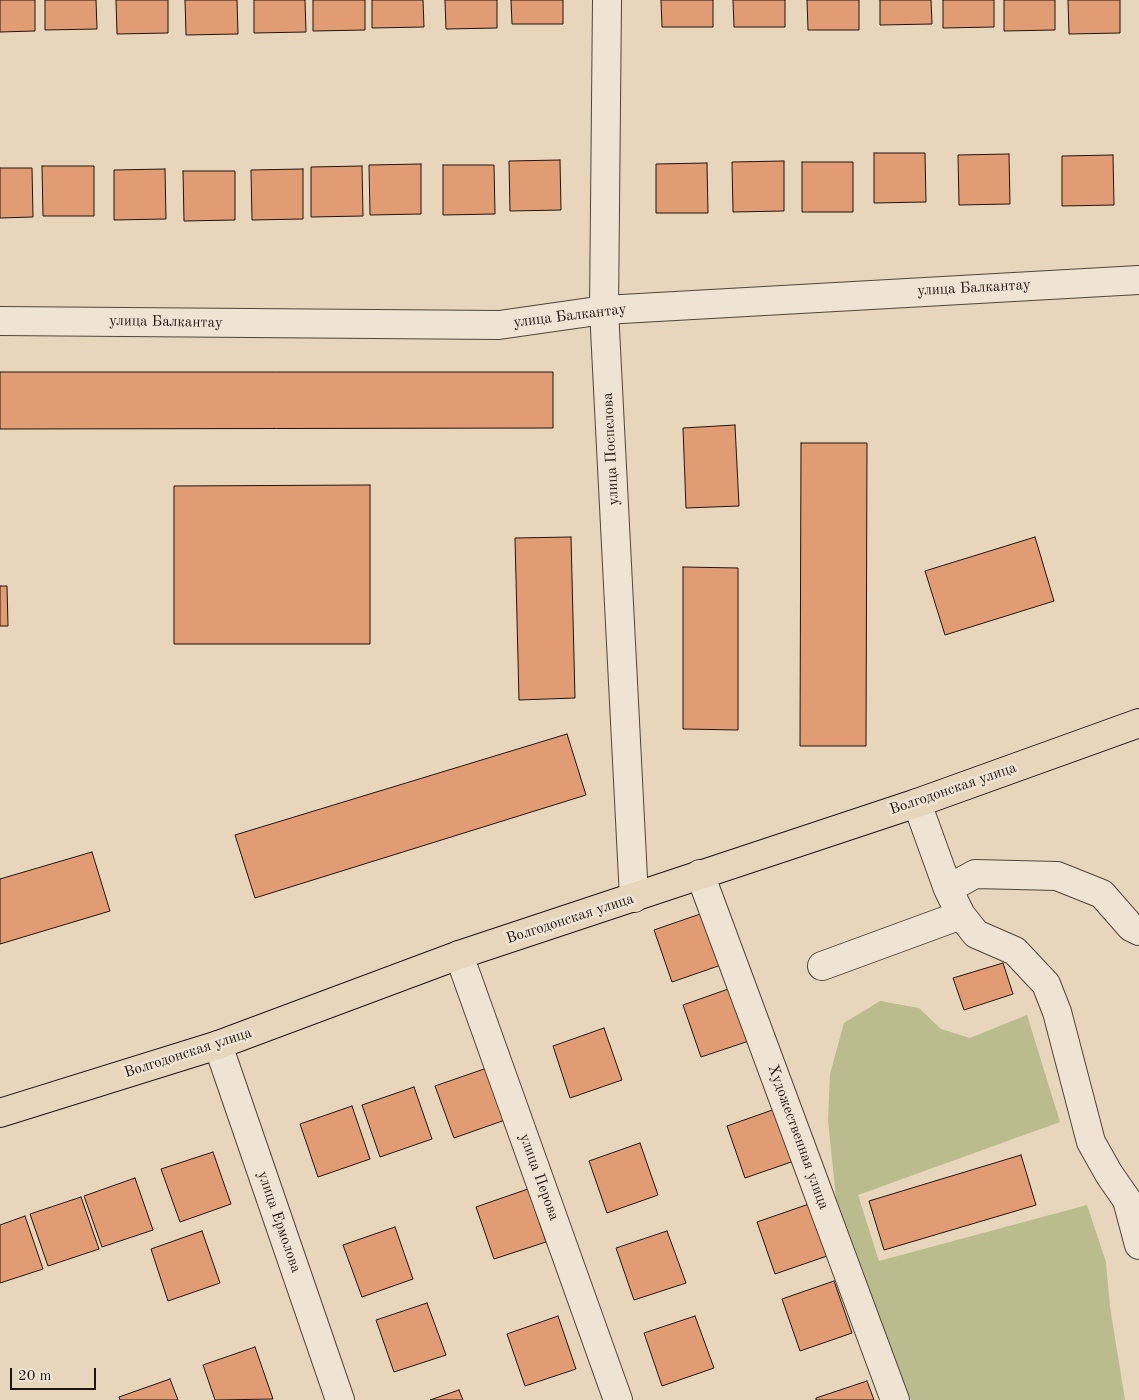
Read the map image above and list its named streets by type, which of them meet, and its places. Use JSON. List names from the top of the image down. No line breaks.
{"streets":{"main road":["Волгодонская улица"],"street":["улица Балкантау","улица Поспелова","Художественная улица","улица Перова","улица Ермолова"]},"crossings":[["улица Балкантау","улица Поспелова"],["улица Поспелова","Волгодонская улица"],["Волгодонская улица","Художественная улица"],["Волгодонская улица","улица Перова"],["Волгодонская улица","улица Ермолова"]],"scale_bar":"20 m"}
